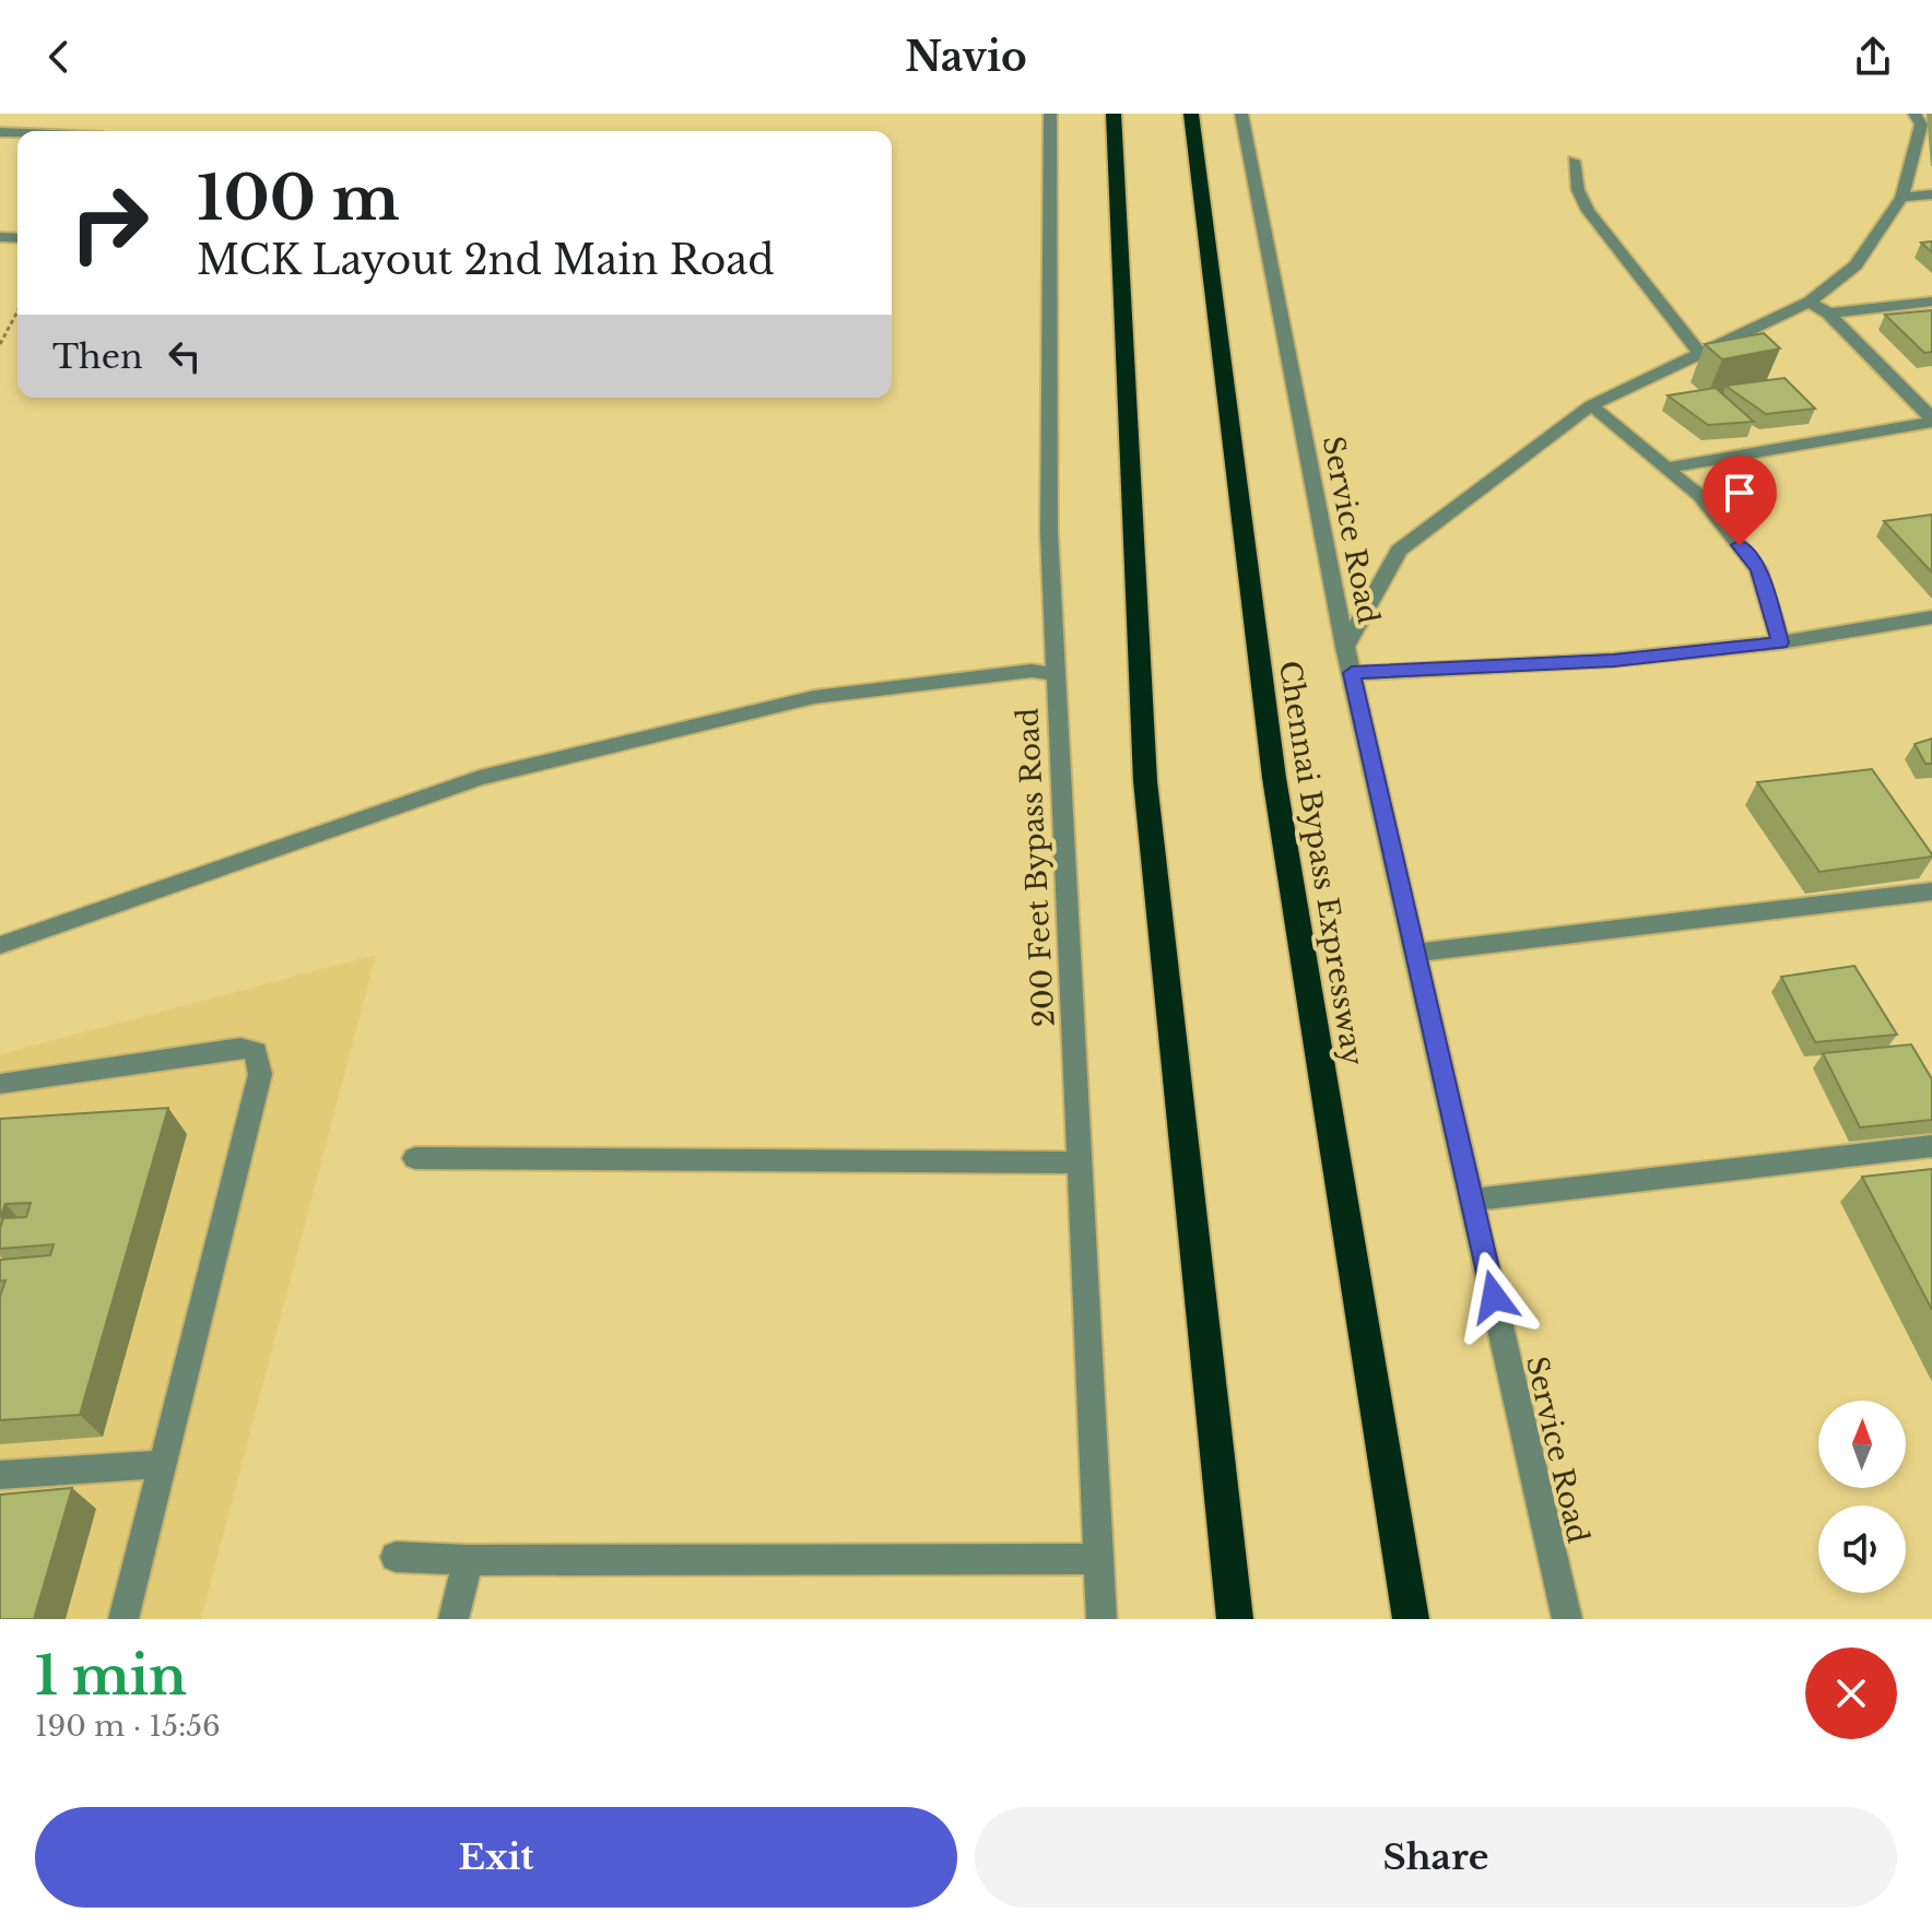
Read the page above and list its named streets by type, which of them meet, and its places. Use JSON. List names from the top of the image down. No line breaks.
{"streets":{"highway":["Chennai Bypass Expressway"],"street":["Service Road","200 Feet Bypass Road"]},"north":"top","page":{"header":"Navio","turn":["100 m","MCK Layout 2nd Main Road"],"then":"Then","heading":["1 min","190 m · 15:56"],"buttons":["Exit","Share"]}}
